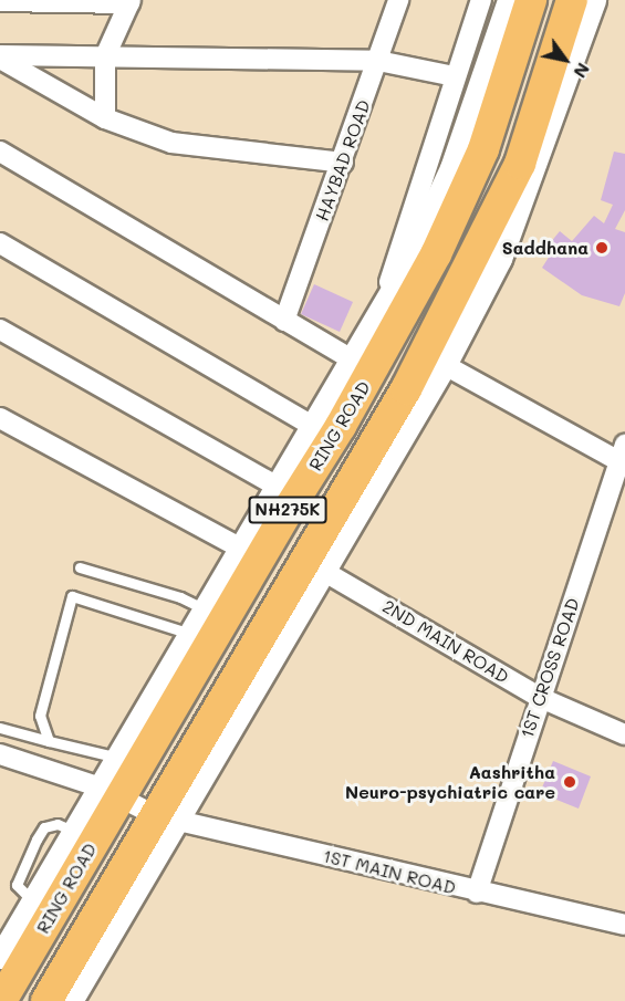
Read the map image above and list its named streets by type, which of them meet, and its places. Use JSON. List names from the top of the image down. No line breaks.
{"streets":{"highway":["RING ROAD","NH275K"],"street":["HAYBAD ROAD","2ND MAIN ROAD","1ST CROSS ROAD","1ST MAIN ROAD"]},"crossings":[["RING ROAD","1ST MAIN ROAD"],["NH275K","2ND MAIN ROAD"],["NH275K","1ST MAIN ROAD"],["2ND MAIN ROAD","1ST CROSS ROAD"],["1ST CROSS ROAD","1ST MAIN ROAD"]],"places":["Saddhana","Aashritha Neuro-psychiatric care"],"north":"bottom right"}
